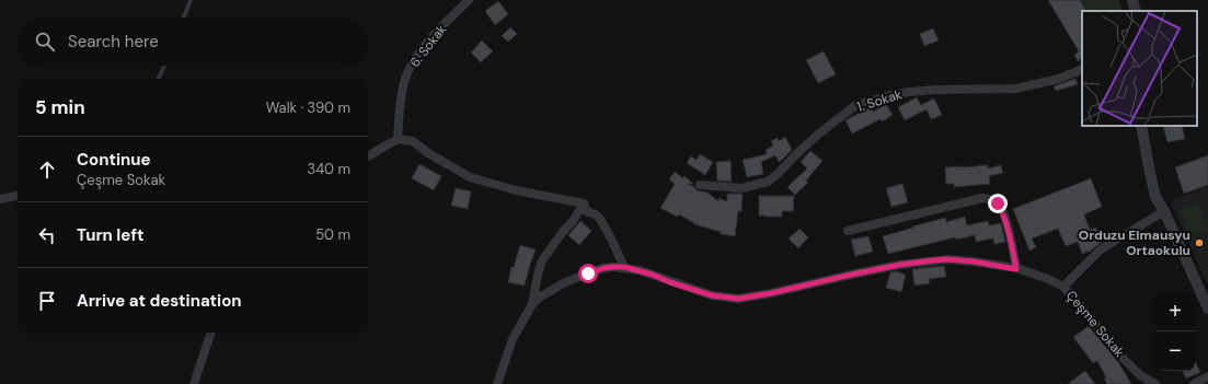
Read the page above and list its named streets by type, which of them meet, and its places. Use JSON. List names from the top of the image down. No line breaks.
{"streets":{"street":["6. Sokak","1. Sokak","Çeşme Sokak"]},"places":["Orduzu Elmausyu Ortaokulu"],"page":{"search":"Search here","heading":["5 min","Walk · 390 m"],"list":[["Continue","Çeşme Sokak","340 m"],["Turn left","50 m"],"Arrive at destination"],"map_buttons":["+","−"]}}
